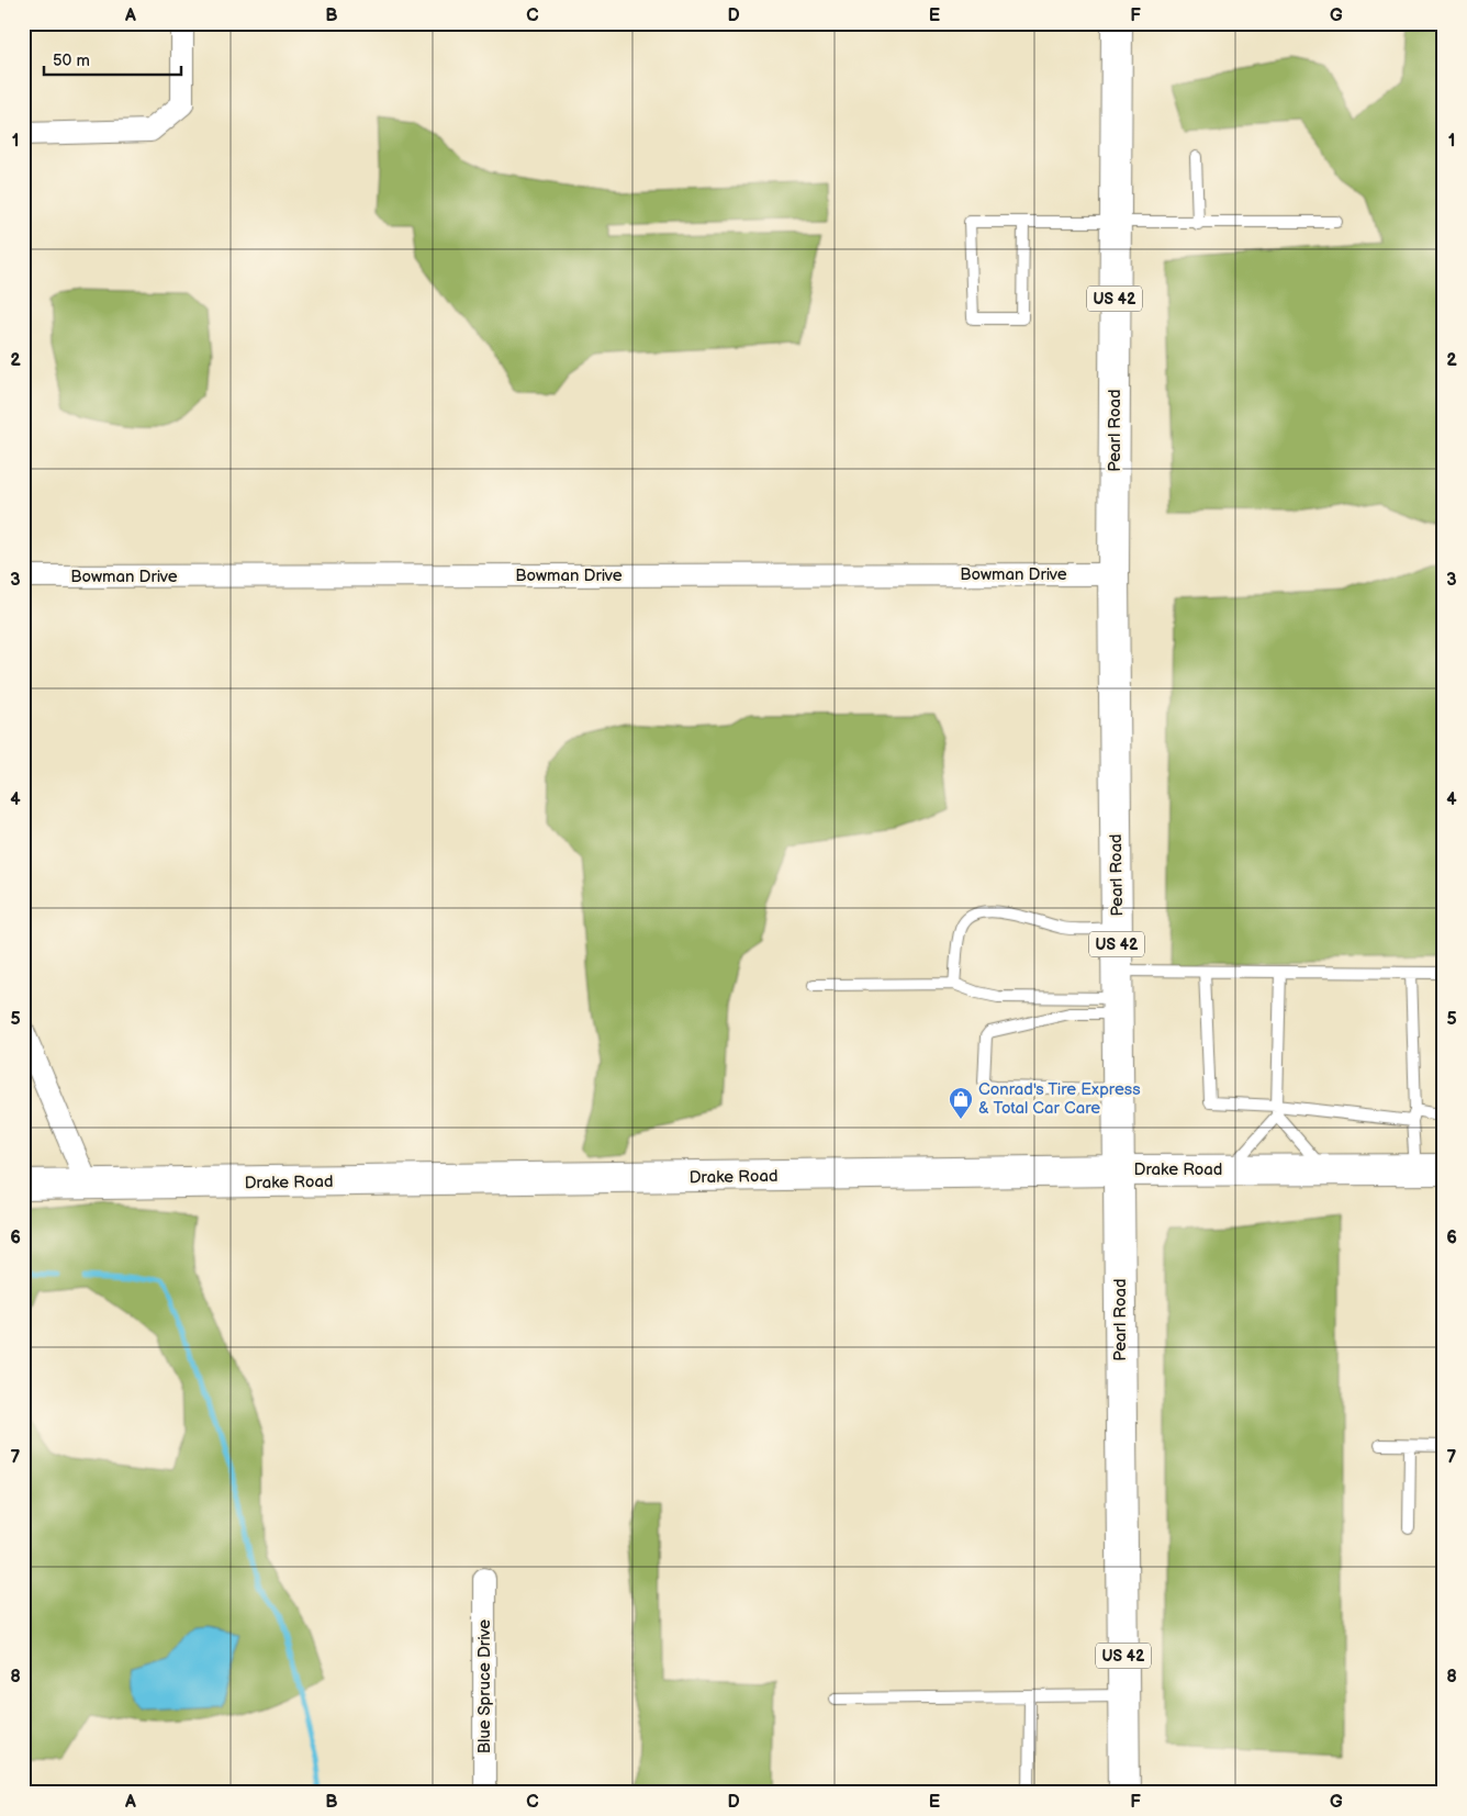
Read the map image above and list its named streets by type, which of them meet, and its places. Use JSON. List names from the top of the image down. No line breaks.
{"streets":{"main road":["US 42","Pearl Road","Drake Road"],"street":["Bowman Drive","Blue Spruce Drive"]},"crossings":[["Pearl Road","Bowman Drive"],["Pearl Road","Drake Road"]],"places":{"shop":["Conrad's Tire Express & Total Car Care"]},"scale_bar":"50 m","grid":{"columns":["A","B","C","D","E","F","G"],"rows":["1","2","3","4","5","6","7","8"]}}
